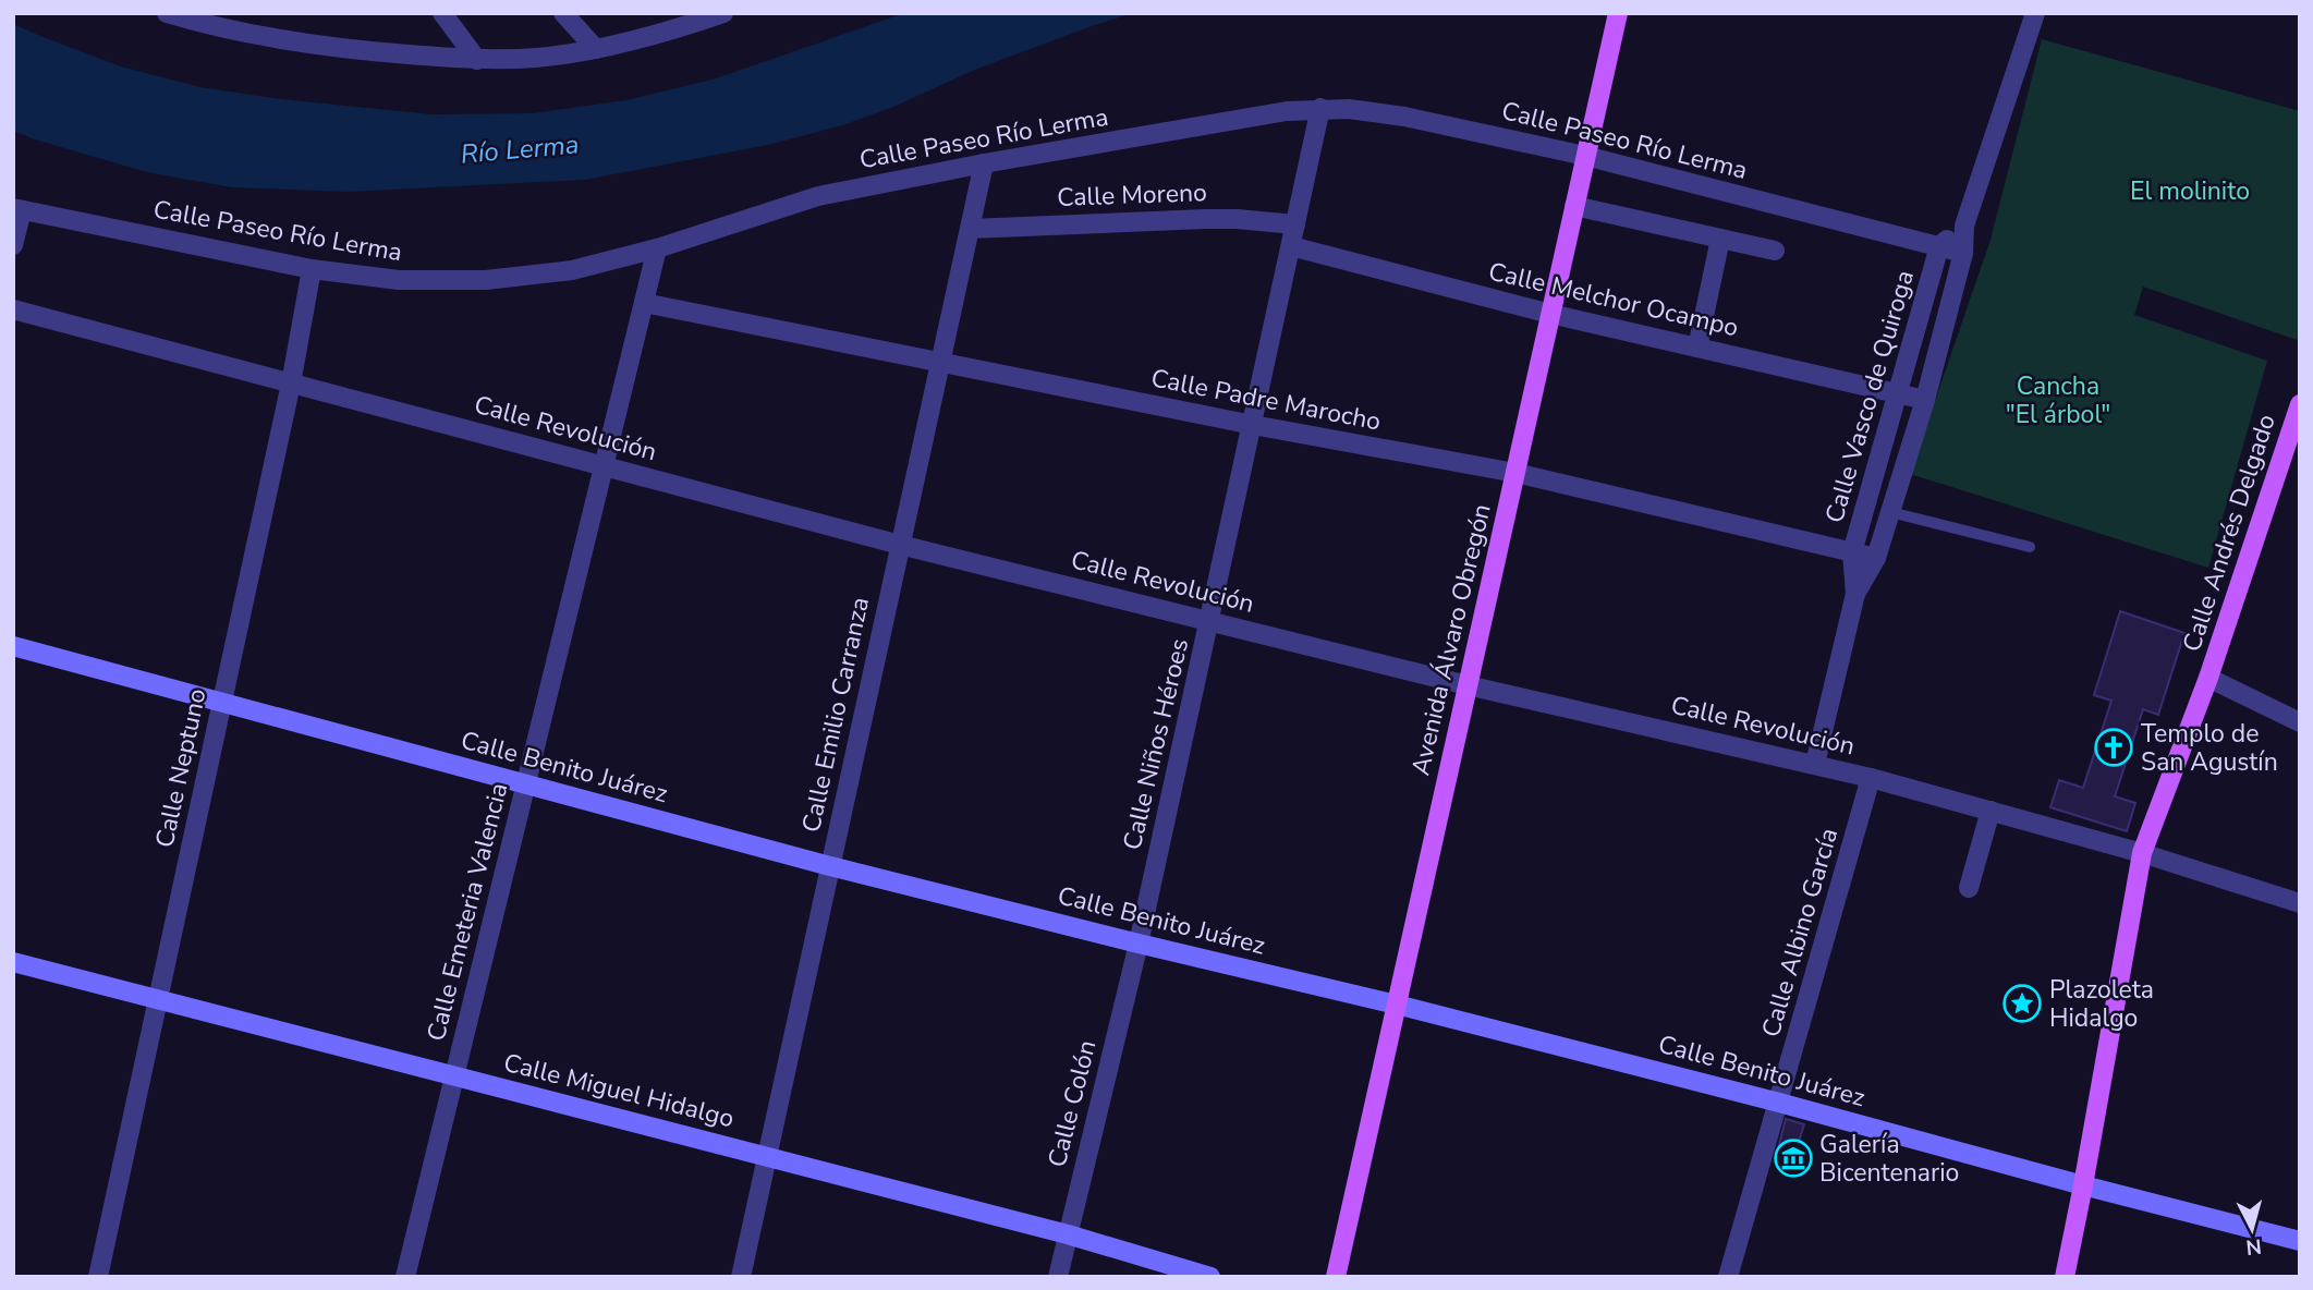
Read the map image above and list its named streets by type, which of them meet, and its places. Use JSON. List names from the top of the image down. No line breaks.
{"streets":{"main road":["Calle Andrés Delgado","Avenida Álvaro Obregón"],"street":["Calle Paseo Río Lerma","Calle Moreno","Calle Melchor Ocampo","Calle Vasco de Quiroga","Calle Padre Marocho","Calle Revolución","Calle Emilio Carranza","Calle Niños Héroes","Calle Benito Juárez","Calle Neptuno","Calle Emeteria Valencia","Calle Albino García","Calle Miguel Hidalgo","Calle Colón"]},"crossings":[["Calle Paseo Río Lerma","Calle Vasco de Quiroga"],["Calle Paseo Río Lerma","Avenida Álvaro Obregón"],["Calle Paseo Río Lerma","Calle Emilio Carranza"],["Calle Paseo Río Lerma","Calle Niños Héroes"],["Calle Paseo Río Lerma","Calle Neptuno"],["Calle Paseo Río Lerma","Calle Emeteria Valencia"],["Calle Moreno","Calle Emilio Carranza"],["Calle Moreno","Calle Niños Héroes"],["Calle Melchor Ocampo","Calle Vasco de Quiroga"],["Calle Melchor Ocampo","Avenida Álvaro Obregón"],["Calle Melchor Ocampo","Calle Niños Héroes"],["Calle Vasco de Quiroga","Calle Padre Marocho"],["Calle Vasco de Quiroga","Calle Revolución"],["Calle Padre Marocho","Avenida Álvaro Obregón"],["Calle Padre Marocho","Calle Emilio Carranza"],["Calle Padre Marocho","Calle Niños Héroes"],["Calle Padre Marocho","Calle Emeteria Valencia"],["Calle Revolución","Calle Andrés Delgado"],["Calle Revolución","Avenida Álvaro Obregón"],["Calle Revolución","Calle Emilio Carranza"],["Calle Revolución","Calle Niños Héroes"],["Calle Revolución","Calle Neptuno"],["Calle Revolución","Calle Emeteria Valencia"],["Calle Revolución","Calle Albino García"],["Calle Andrés Delgado","Calle Benito Juárez"],["Avenida Álvaro Obregón","Calle Benito Juárez"],["Calle Emilio Carranza","Calle Benito Juárez"],["Calle Emilio Carranza","Calle Miguel Hidalgo"],["Calle Niños Héroes","Calle Benito Juárez"],["Calle Niños Héroes","Calle Colón"],["Calle Benito Juárez","Calle Neptuno"],["Calle Benito Juárez","Calle Emeteria Valencia"],["Calle Benito Juárez","Calle Albino García"],["Calle Benito Juárez","Calle Colón"],["Calle Neptuno","Calle Miguel Hidalgo"],["Calle Emeteria Valencia","Calle Miguel Hidalgo"],["Calle Miguel Hidalgo","Calle Colón"]],"water":["Río Lerma"],"parks":["El molinito","Cancha \"El árbol\""],"places":{"church":["Templo de San Agustín"],"place":["Plazoleta Hidalgo"],"museum":["Galería Bicentenario"]},"north":"bottom"}
